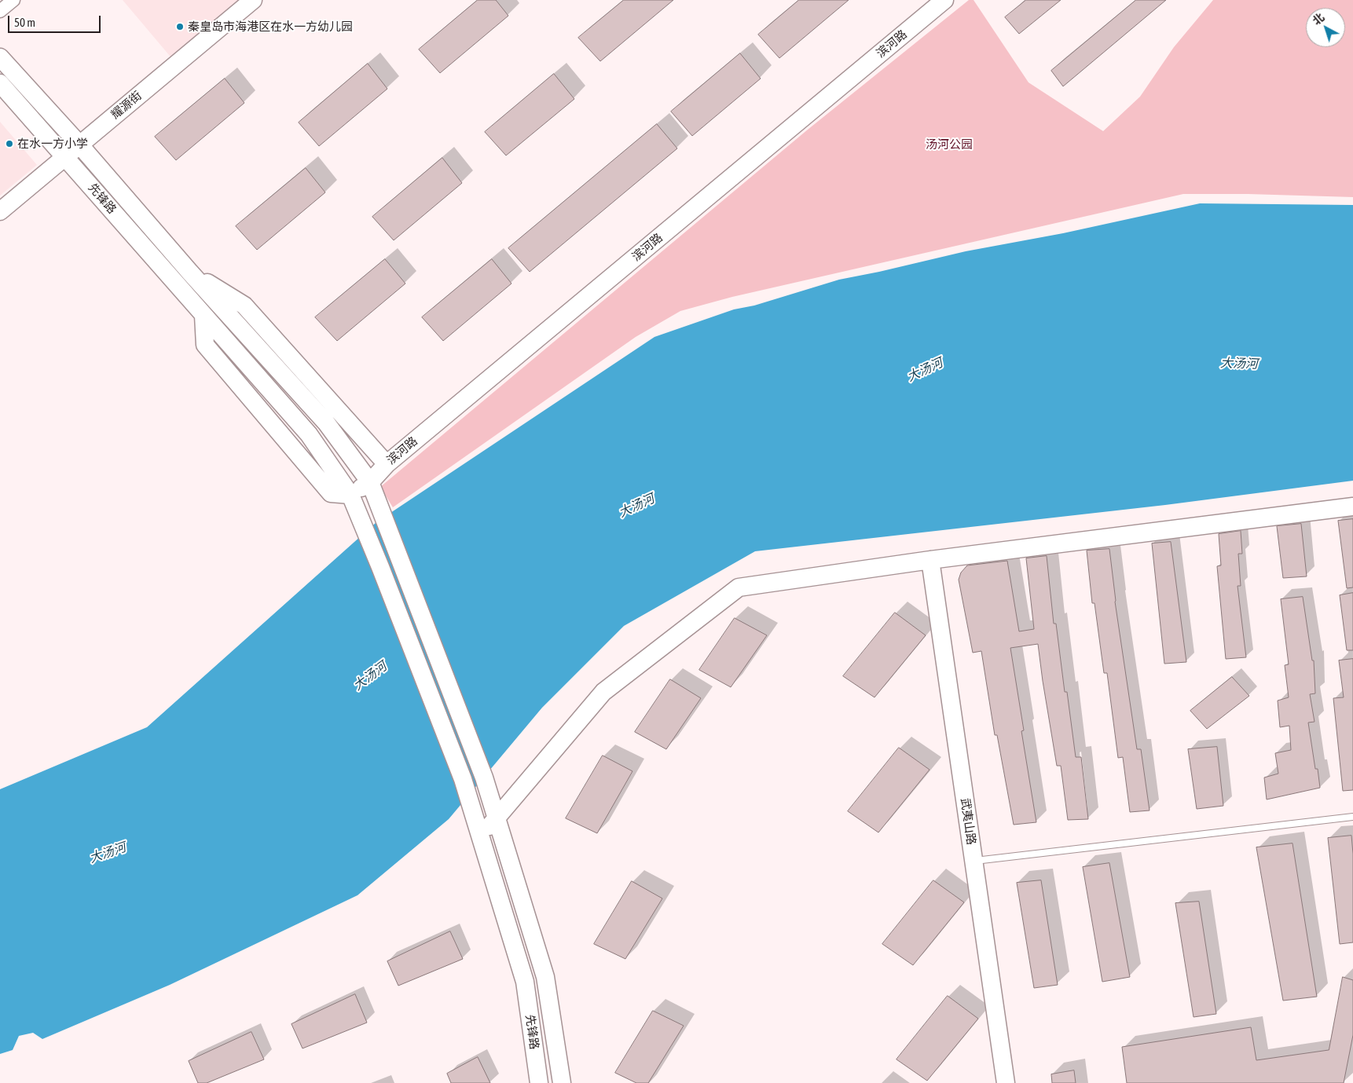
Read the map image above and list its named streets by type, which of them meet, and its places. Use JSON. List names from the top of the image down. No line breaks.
{"streets":{"street":["滨河路","耀源街","先锋路","武夷山路"]},"crossings":[["滨河路","先锋路"],["耀源街","先锋路"]],"water":["大汤河"],"parks":["汤河公园"],"places":["秦皇岛市海港区在水一方幼儿园","在水一方小学"],"scale_bar":"50 m","north":"top left"}
